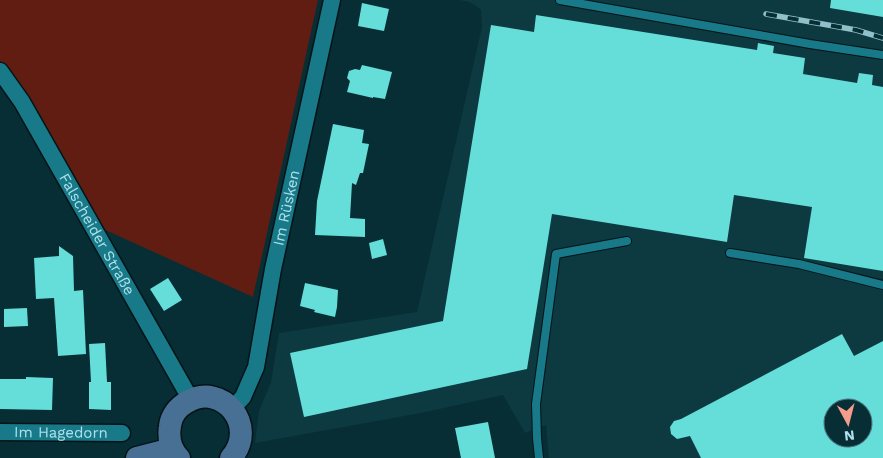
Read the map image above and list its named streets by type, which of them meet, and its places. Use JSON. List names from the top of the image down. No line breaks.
{"streets":{"street":["Im Rüsken","Falscheider Straße","Im Hagedorn"]},"north":"bottom"}
